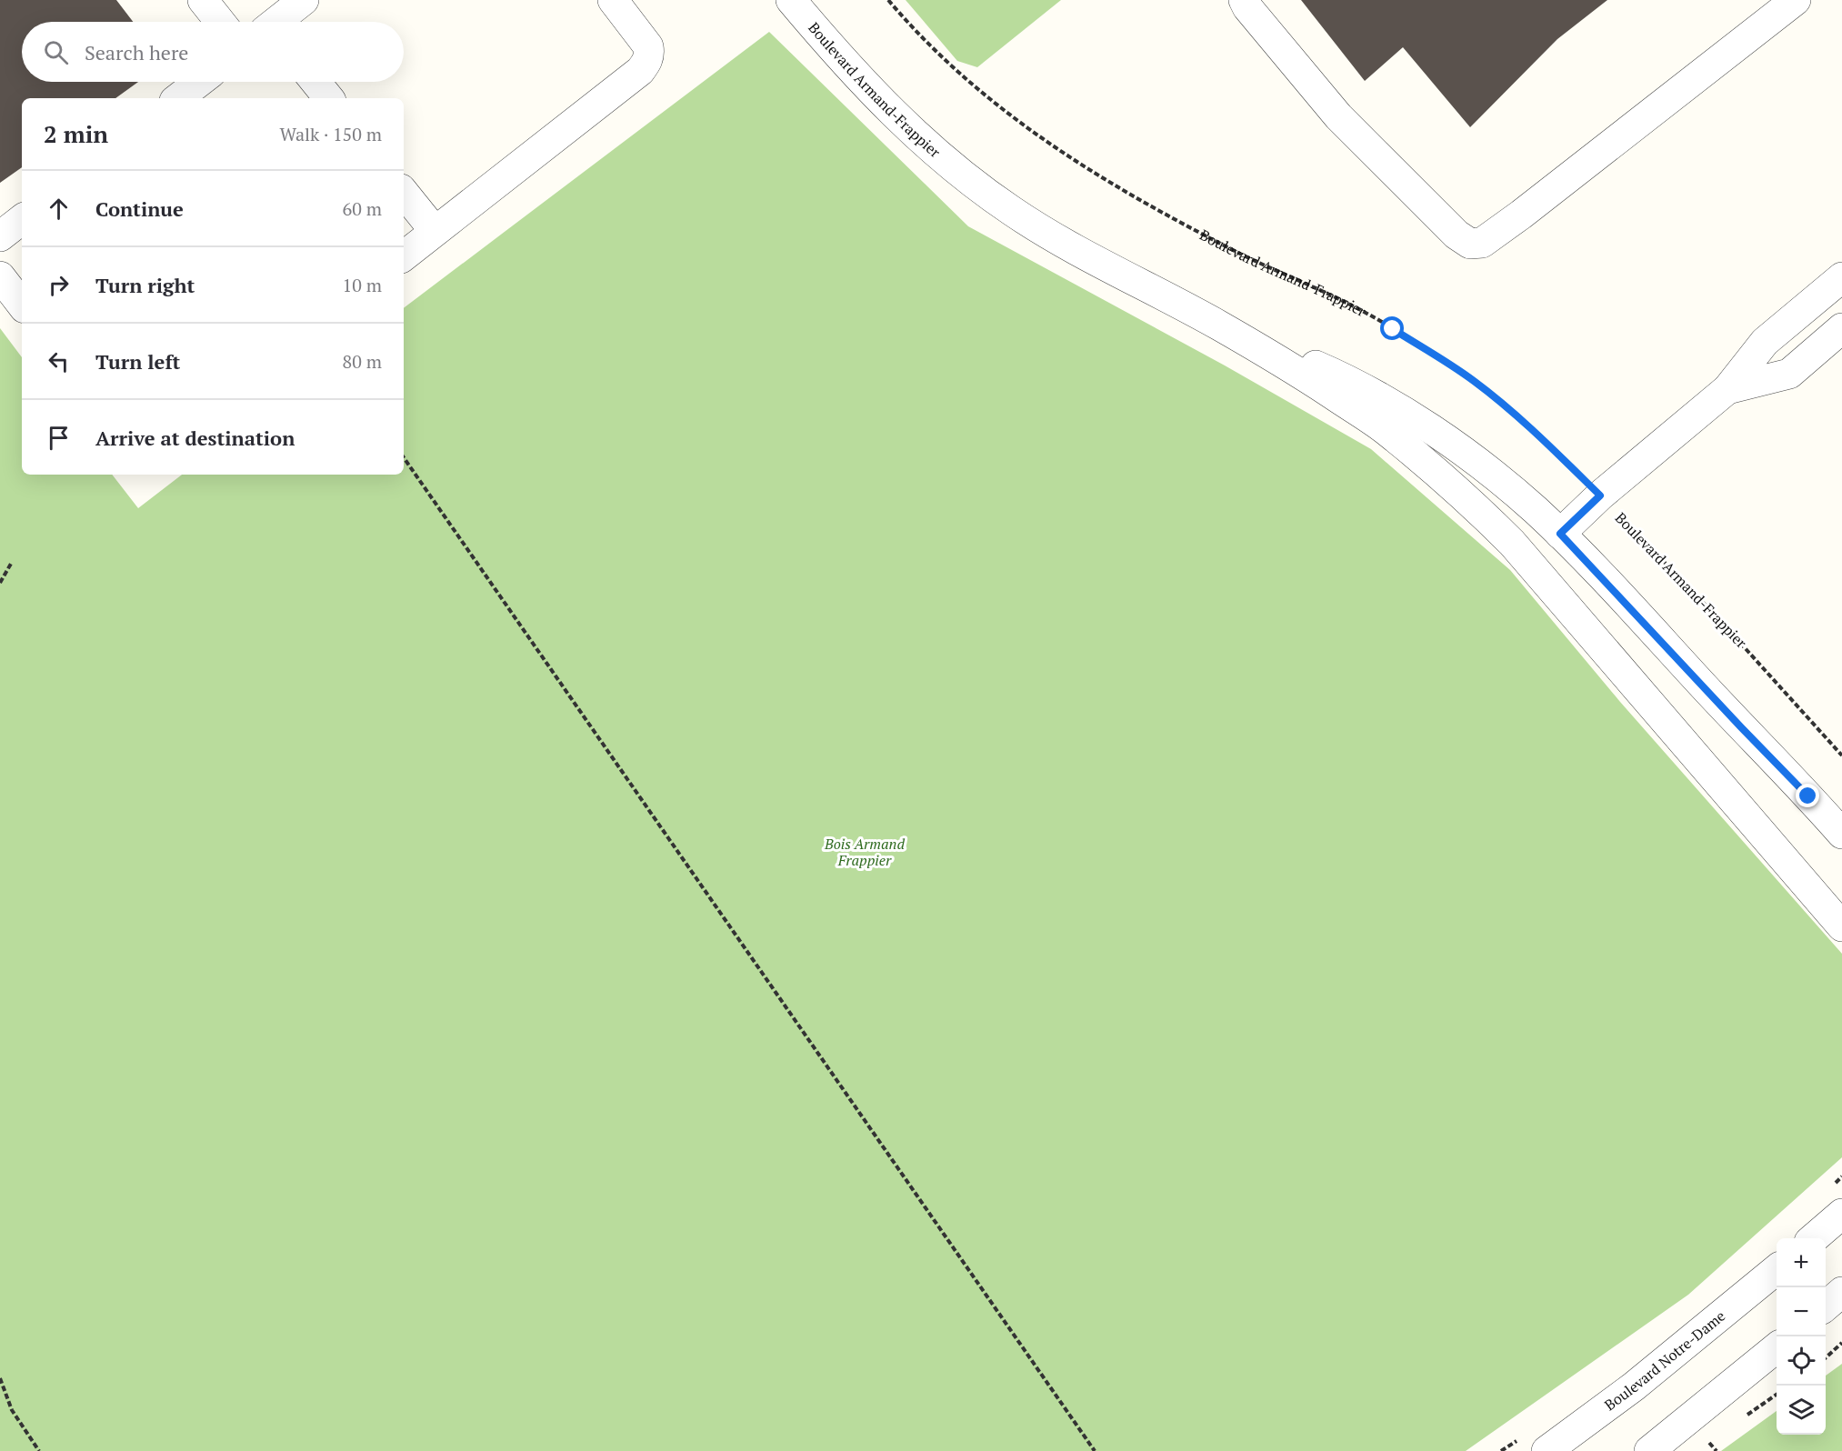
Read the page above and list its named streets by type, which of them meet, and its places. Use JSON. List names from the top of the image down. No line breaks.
{"streets":{"street":["Boulevard Armand-Frappier","Boulevard Notre-Dame"]},"parks":["Bois Armand Frappier"],"page":{"search":"Search here","heading":["2 min","Walk · 150 m"],"list":[["Continue","60 m"],["Turn right","10 m"],["Turn left","80 m"],"Arrive at destination"],"map_buttons":["+","−"]}}
